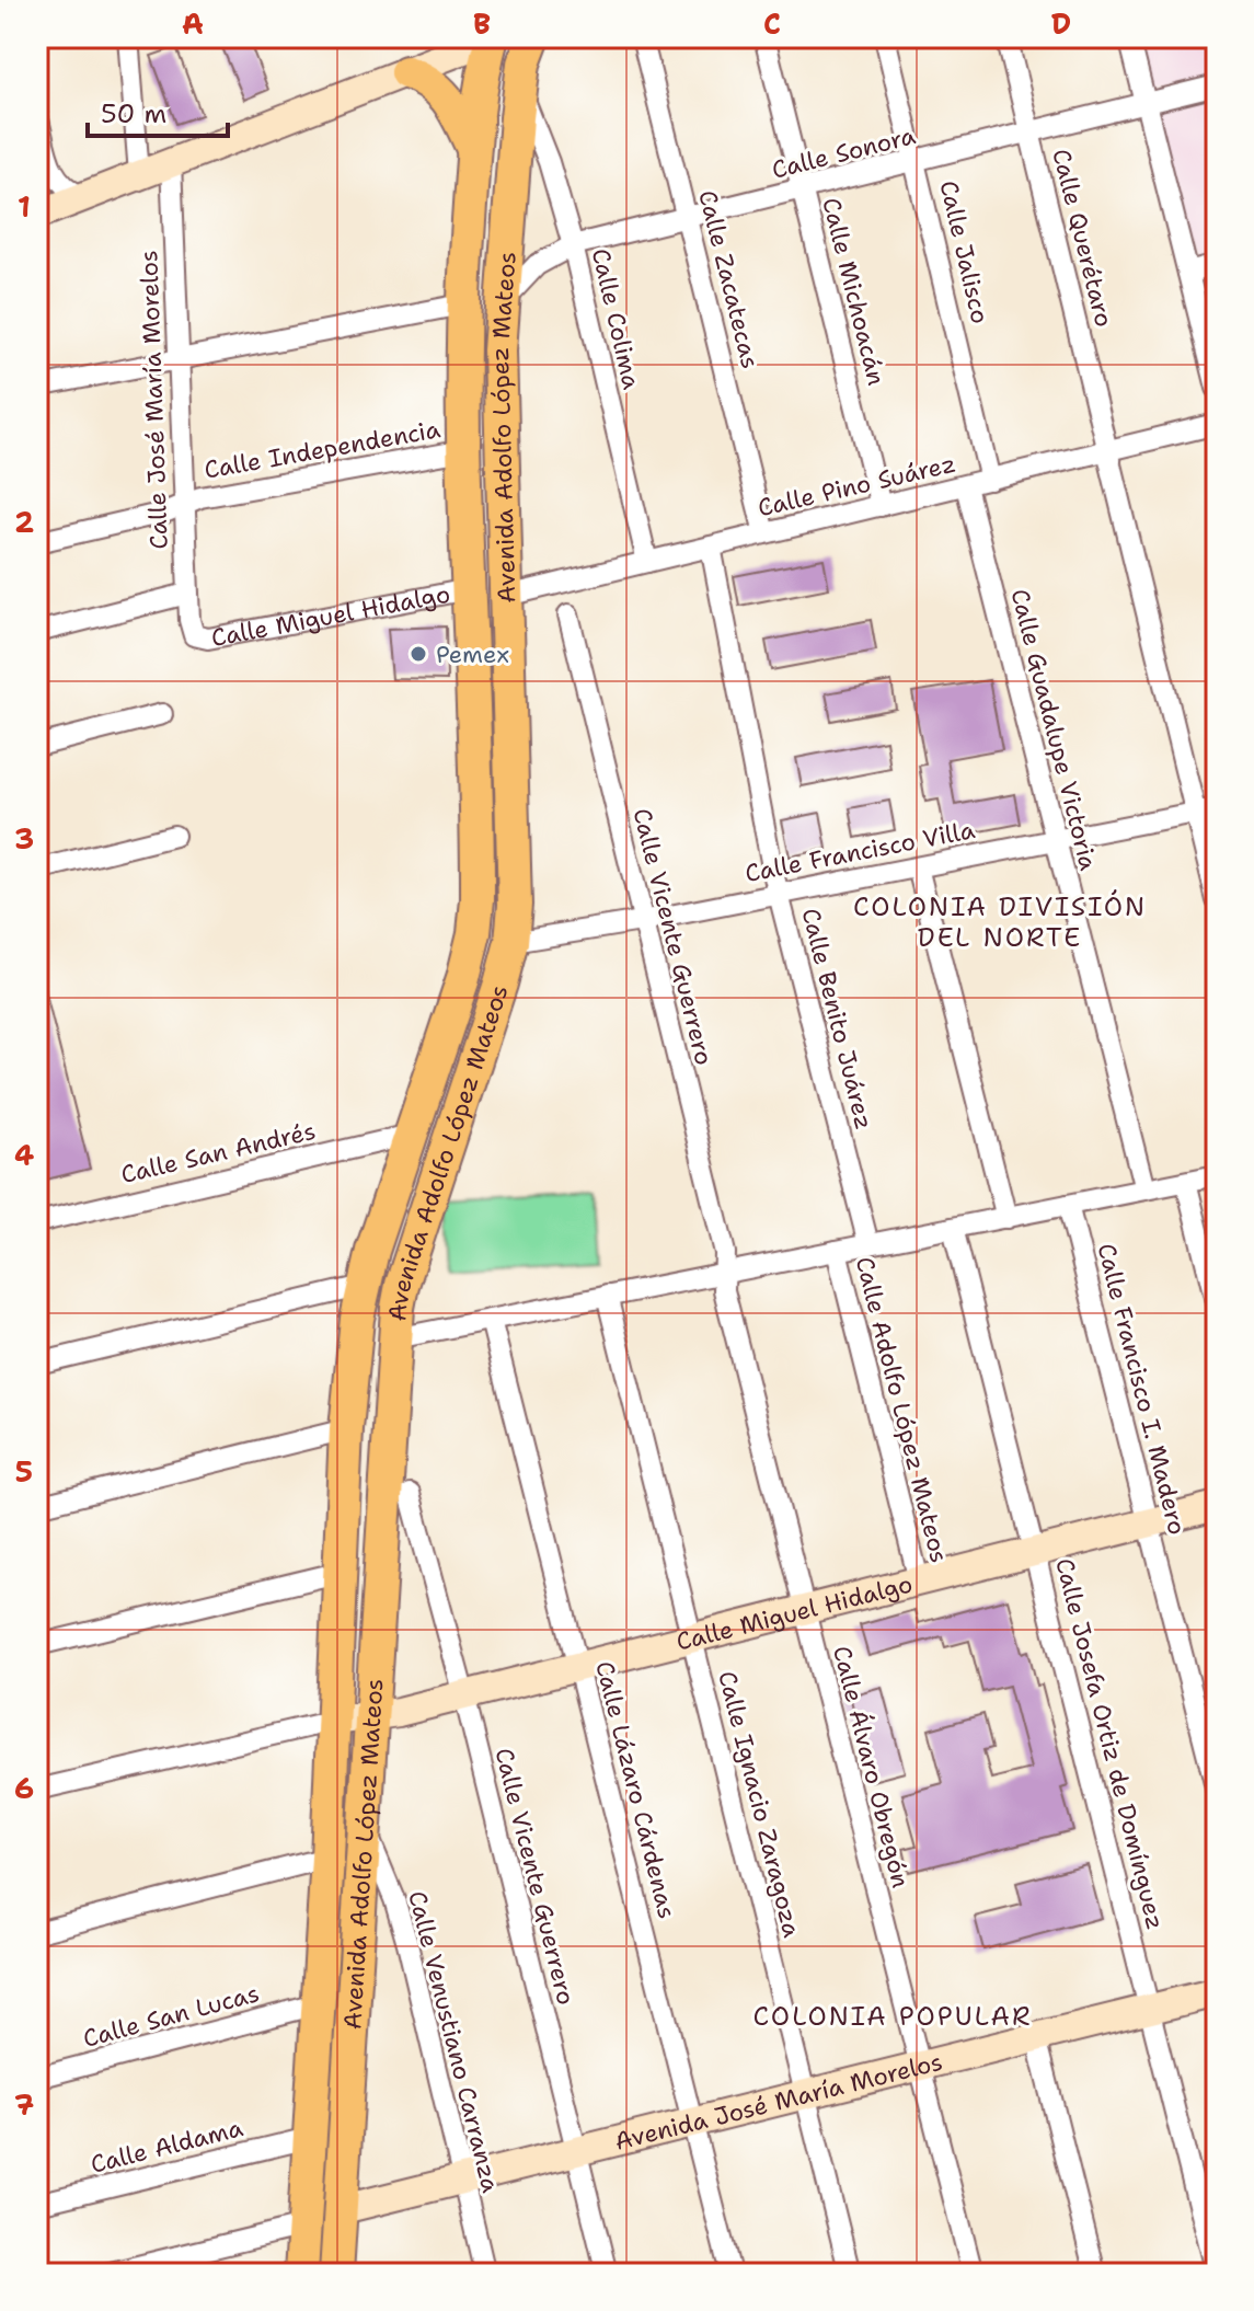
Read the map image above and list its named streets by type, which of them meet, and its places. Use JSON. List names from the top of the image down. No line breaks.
{"streets":{"main road":["Avenida Adolfo López Mateos"],"street":["Calle Sonora","Calle Querétaro","Calle Jalisco","Calle Zacatecas","Calle Michoacán","Calle Colima","Calle José María Morelos","Calle Independencia","Calle Pino Suárez","Calle Miguel Hidalgo","Calle Guadalupe Victoria","Calle Francisco Villa","Calle Vicente Guerrero","Calle Benito Juárez","Calle San Andrés","Calle Francisco I. Madero","Calle Adolfo López Mateos","Calle Josefa Ortiz de Domínguez","Calle Álvaro Obregón","Calle Lázaro Cárdenas","Calle Ignacio Zaragoza","Calle San Lucas","Calle Venustiano Carranza","Avenida José María Morelos","Calle Aldama"]},"crossings":[["Calle Sonora","Calle Querétaro"],["Calle Sonora","Calle Jalisco"],["Calle Sonora","Calle Zacatecas"],["Calle Sonora","Calle Michoacán"],["Calle Sonora","Calle Colima"],["Calle Sonora","Avenida Adolfo López Mateos"],["Calle Querétaro","Calle Pino Suárez"],["Calle Jalisco","Calle Pino Suárez"],["Calle Zacatecas","Calle Pino Suárez"],["Calle Michoacán","Calle Pino Suárez"],["Calle Colima","Avenida Adolfo López Mateos"],["Calle Colima","Calle Pino Suárez"],["Calle José María Morelos","Calle Independencia"],["Calle José María Morelos","Calle Miguel Hidalgo"],["Avenida Adolfo López Mateos","Calle Independencia"],["Avenida Adolfo López Mateos","Calle Pino Suárez"],["Avenida Adolfo López Mateos","Calle Miguel Hidalgo"],["Avenida Adolfo López Mateos","Calle Francisco Villa"],["Avenida Adolfo López Mateos","Calle San Andrés"],["Avenida Adolfo López Mateos","Calle San Lucas"],["Avenida Adolfo López Mateos","Calle Venustiano Carranza"],["Avenida Adolfo López Mateos","Avenida José María Morelos"],["Avenida Adolfo López Mateos","Calle Aldama"],["Calle Pino Suárez","Calle Guadalupe Victoria"],["Calle Pino Suárez","Calle Benito Juárez"],["Calle Miguel Hidalgo","Calle Vicente Guerrero"],["Calle Miguel Hidalgo","Calle Francisco I. Madero"],["Calle Miguel Hidalgo","Calle Adolfo López Mateos"],["Calle Miguel Hidalgo","Calle Josefa Ortiz de Domínguez"],["Calle Miguel Hidalgo","Calle Álvaro Obregón"],["Calle Miguel Hidalgo","Calle Lázaro Cárdenas"],["Calle Miguel Hidalgo","Calle Ignacio Zaragoza"],["Calle Guadalupe Victoria","Calle Francisco Villa"],["Calle Francisco Villa","Calle Vicente Guerrero"],["Calle Francisco Villa","Calle Benito Juárez"],["Calle Vicente Guerrero","Calle Álvaro Obregón"],["Calle Vicente Guerrero","Avenida José María Morelos"],["Calle Josefa Ortiz de Domínguez","Avenida José María Morelos"],["Calle Álvaro Obregón","Avenida José María Morelos"],["Calle Lázaro Cárdenas","Avenida José María Morelos"],["Calle Ignacio Zaragoza","Avenida José María Morelos"],["Calle Venustiano Carranza","Avenida José María Morelos"]],"districts":["COLONIA DIVISIÓN DEL NORTE","COLONIA POPULAR"],"places":["Pemex"],"scale_bar":"50 m","grid":{"columns":["A","B","C","D"],"rows":["1","2","3","4","5","6","7"]}}
